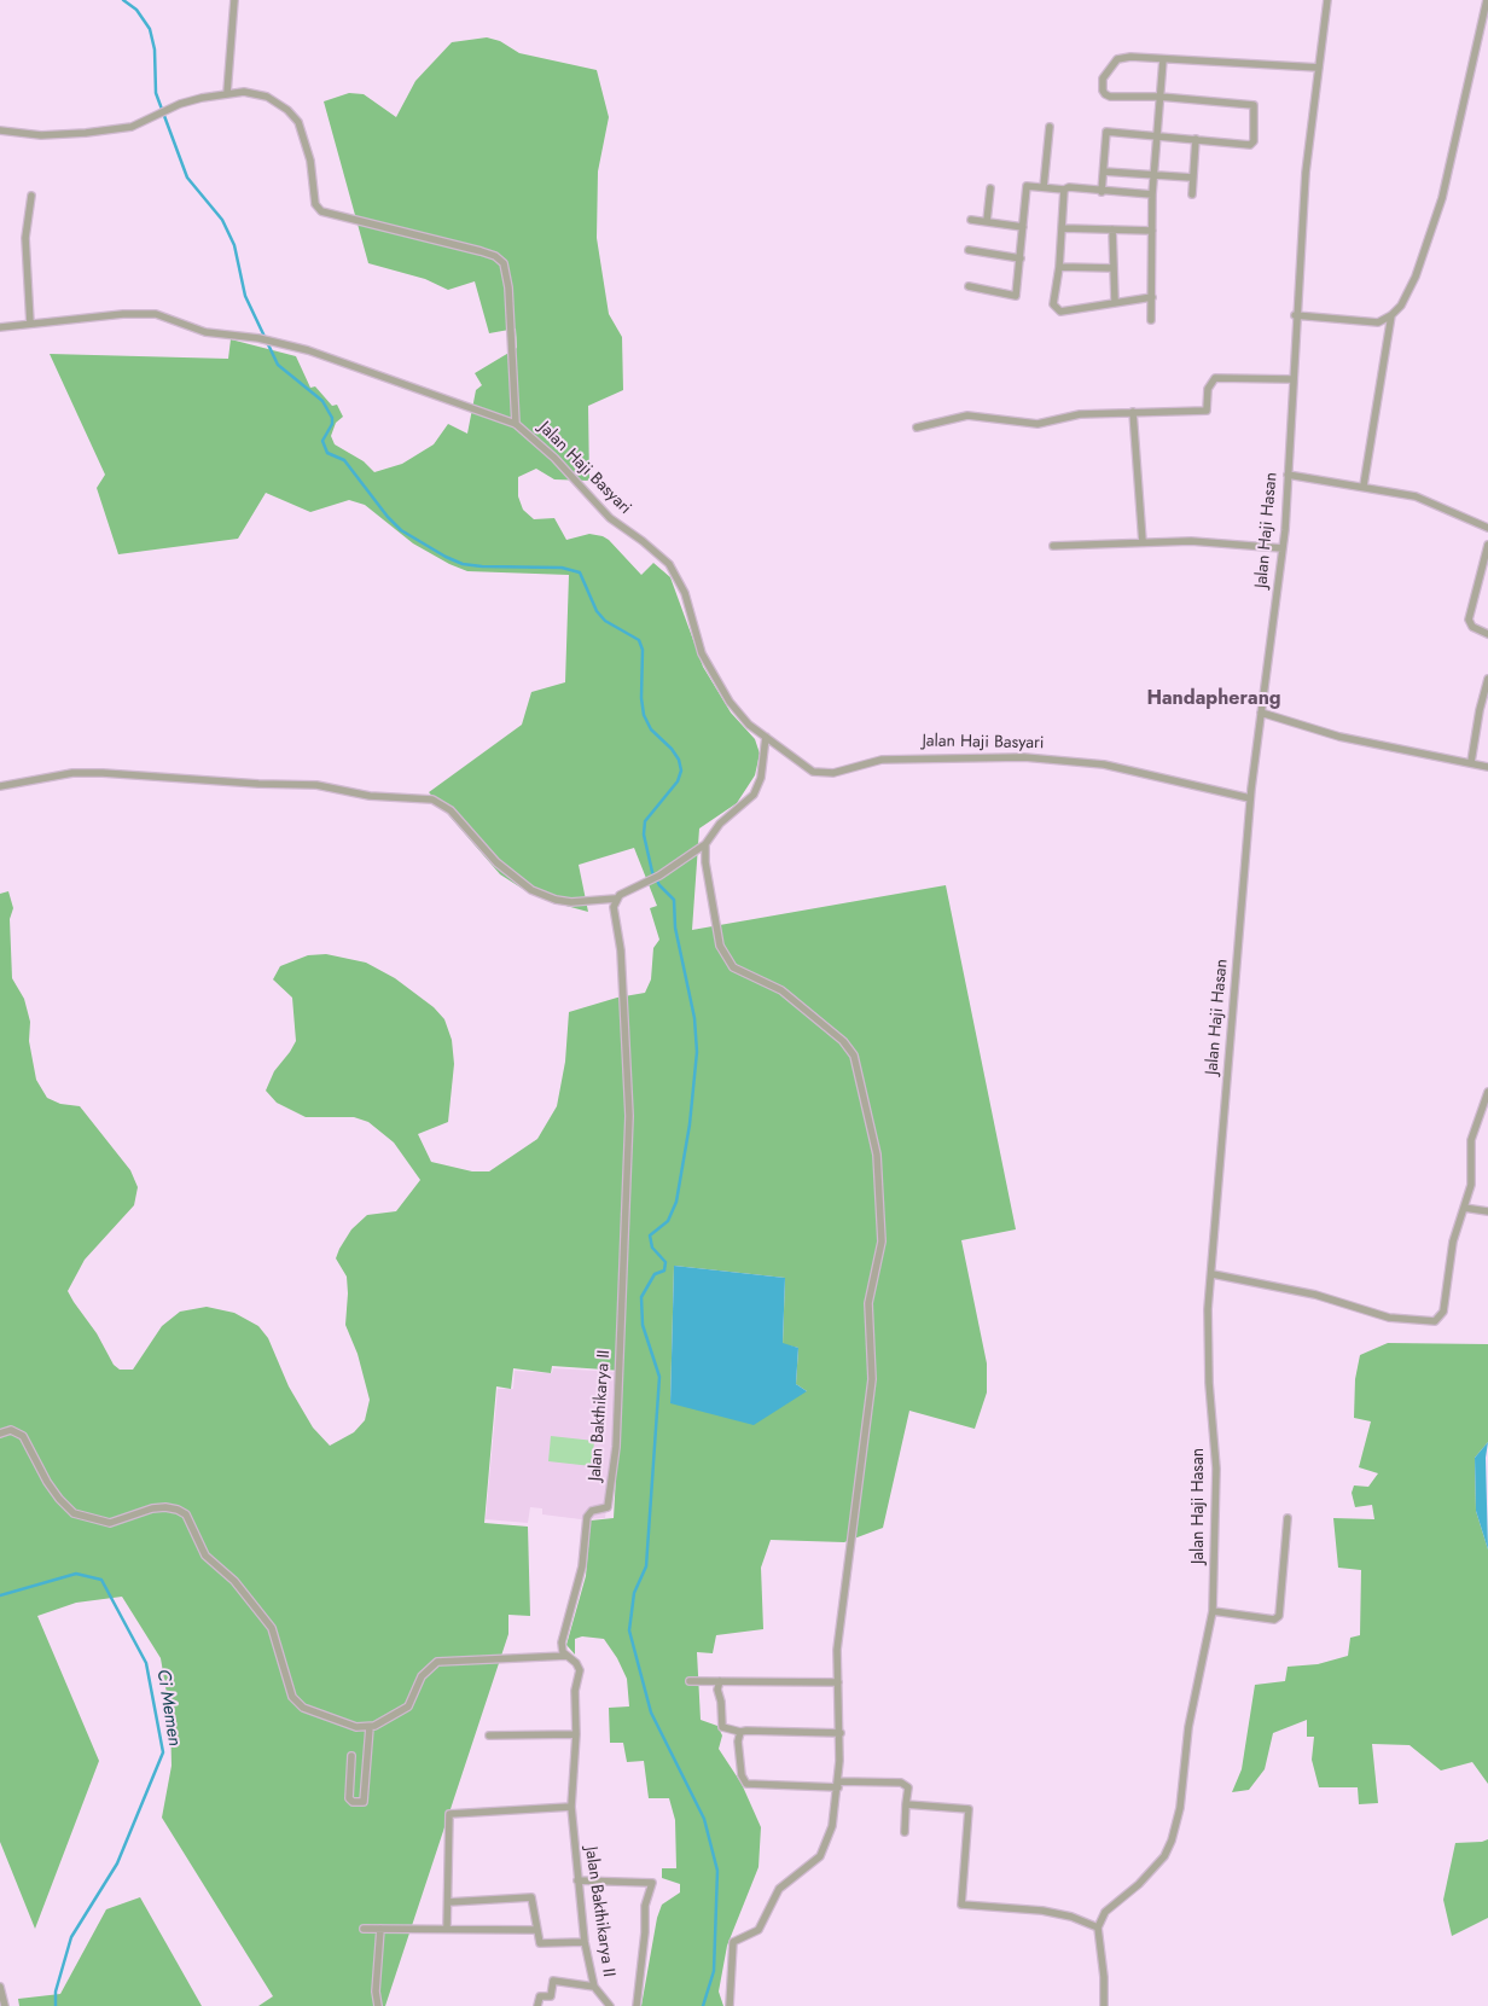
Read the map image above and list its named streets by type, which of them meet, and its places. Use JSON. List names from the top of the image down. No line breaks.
{"streets":{"street":["Jalan Haji Basyari","Jalan Haji Hasan","Jalan Bakthikarya II"]},"crossings":[["Jalan Haji Basyari","Jalan Haji Hasan"]],"districts":["Handapherang"],"water":["Ci Memen"]}
